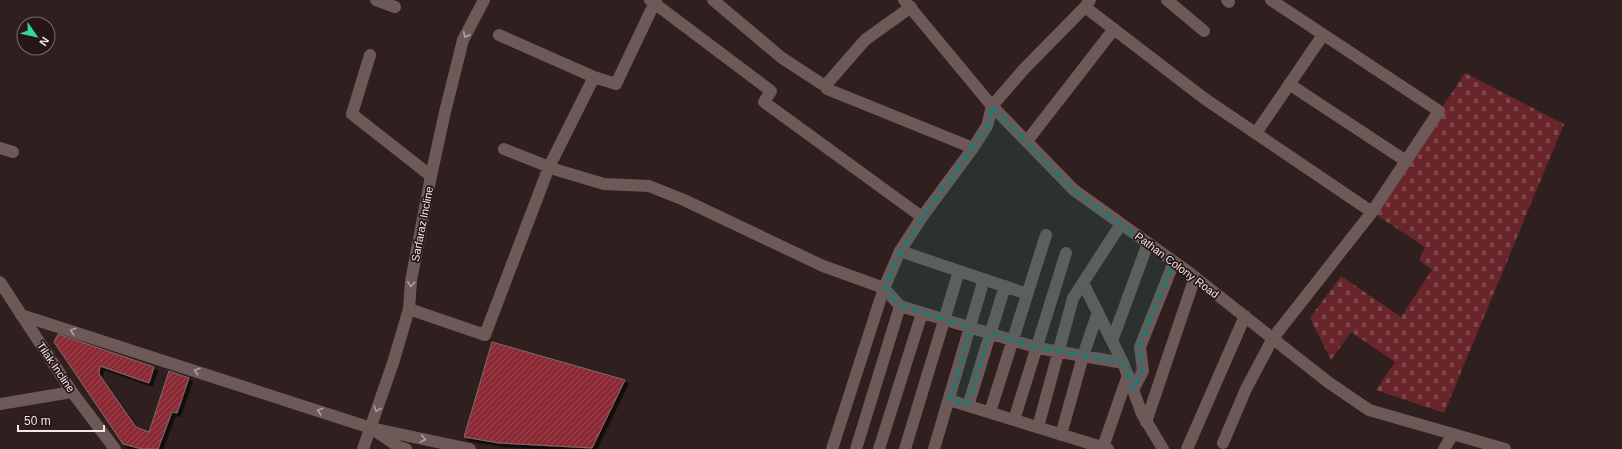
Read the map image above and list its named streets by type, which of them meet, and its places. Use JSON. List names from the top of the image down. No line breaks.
{"streets":{"street":["Sarfaraz Incline","Pathan Colony Road","Tilak Incline"]},"one_way":["Sarfaraz Incline"],"scale_bar":"50 m","north":"bottom right"}
